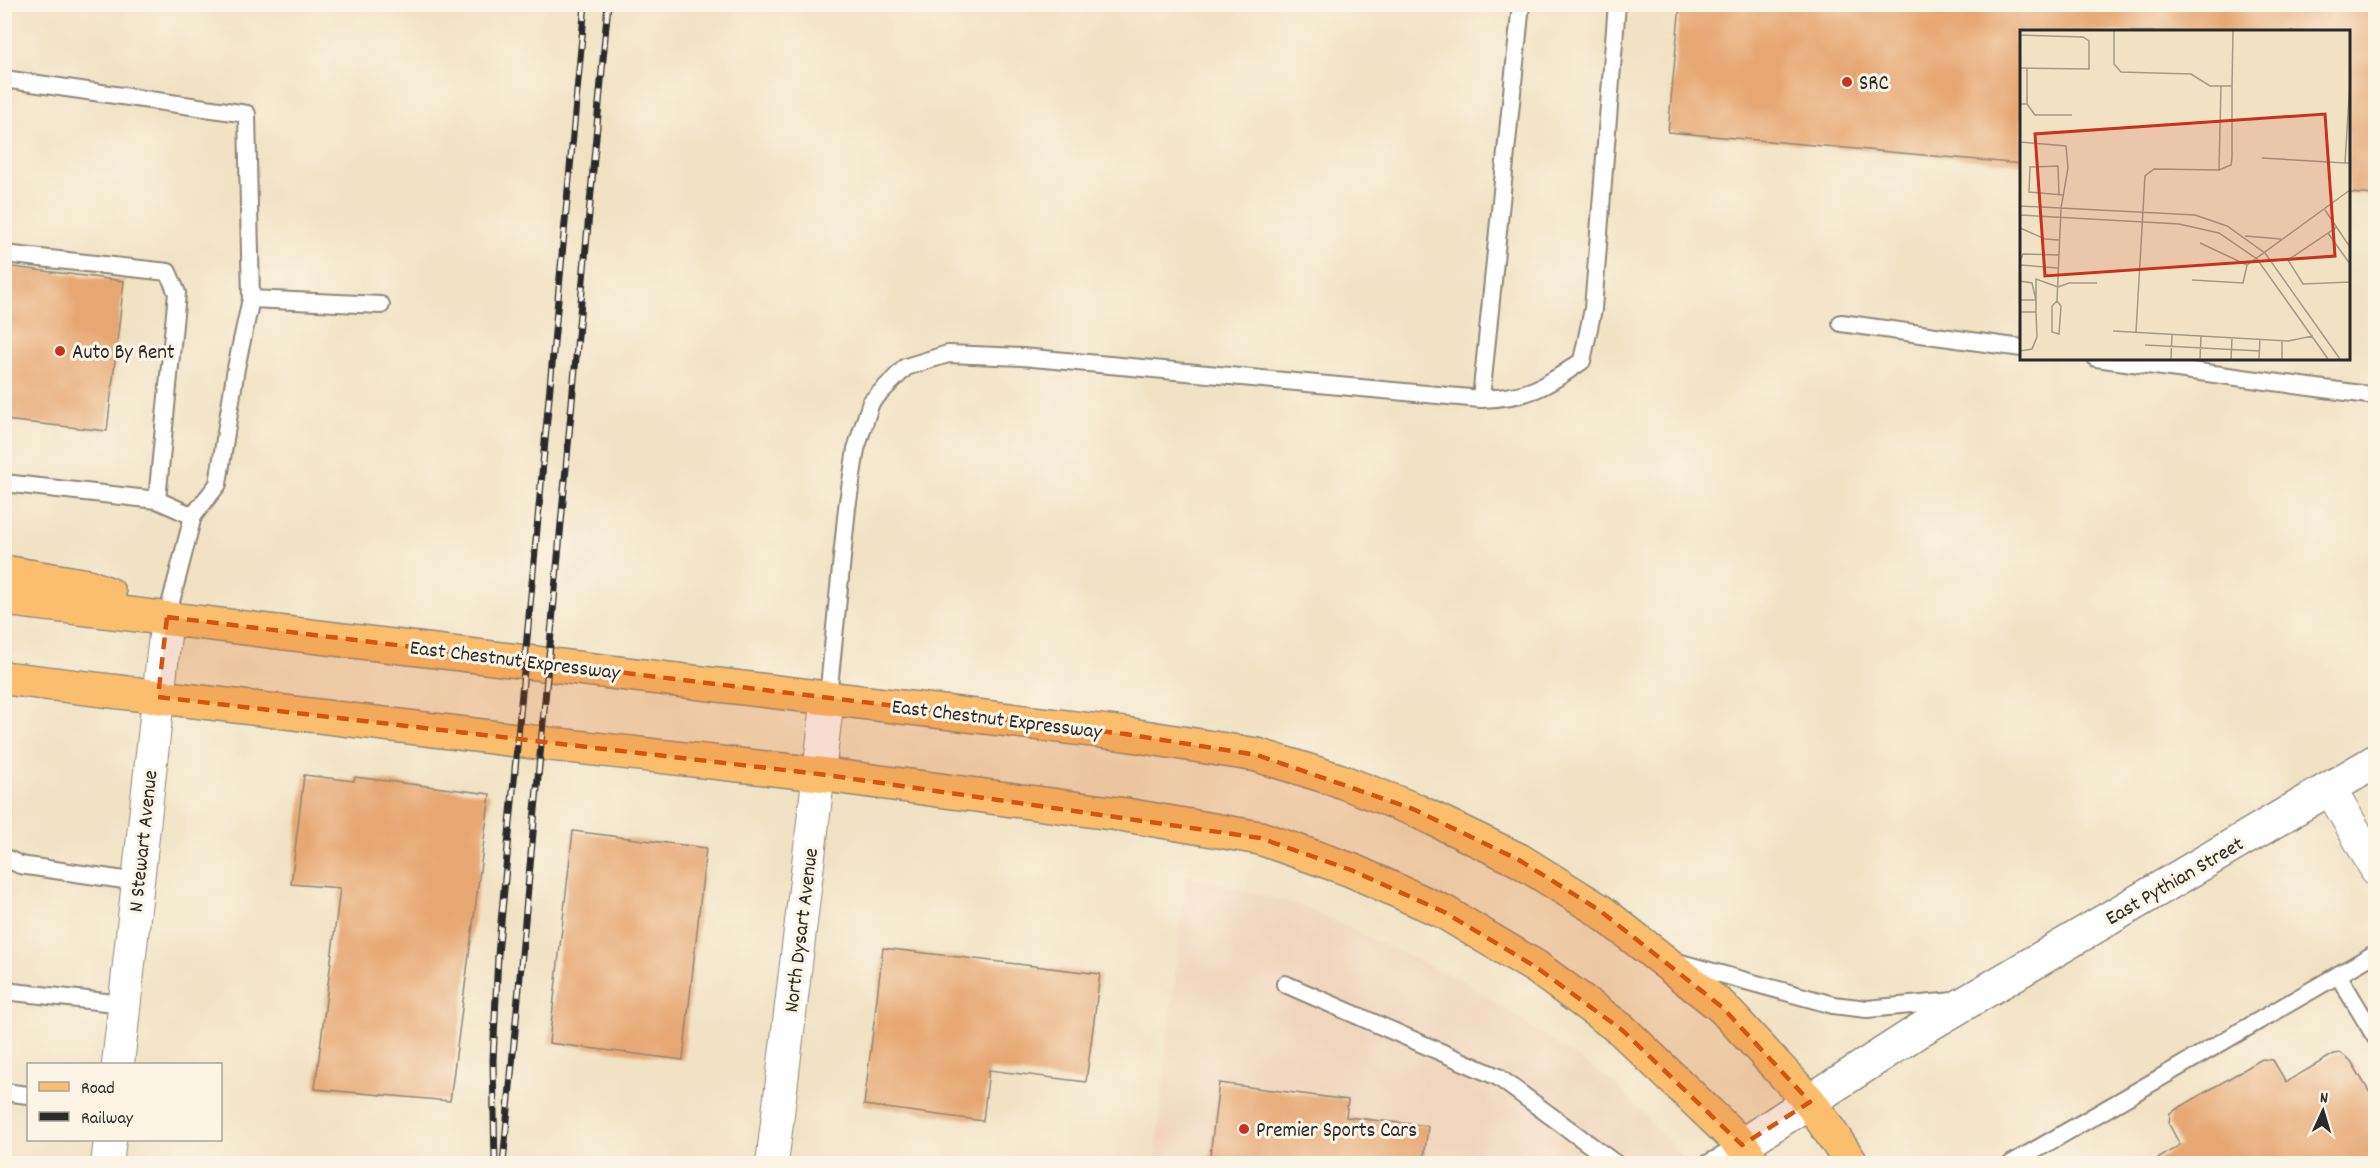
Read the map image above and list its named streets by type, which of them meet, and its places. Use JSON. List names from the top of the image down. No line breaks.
{"streets":{"main road":["East Chestnut Expressway"],"street":["N Stewart Avenue","East Pythian Street","North Dysart Avenue"]},"crossings":[["East Chestnut Expressway","N Stewart Avenue"],["East Chestnut Expressway","East Pythian Street"],["East Chestnut Expressway","North Dysart Avenue"]],"places":["SRC","Auto By Rent","Premier Sports Cars"],"legend":["Road","Railway"],"north":"top"}
